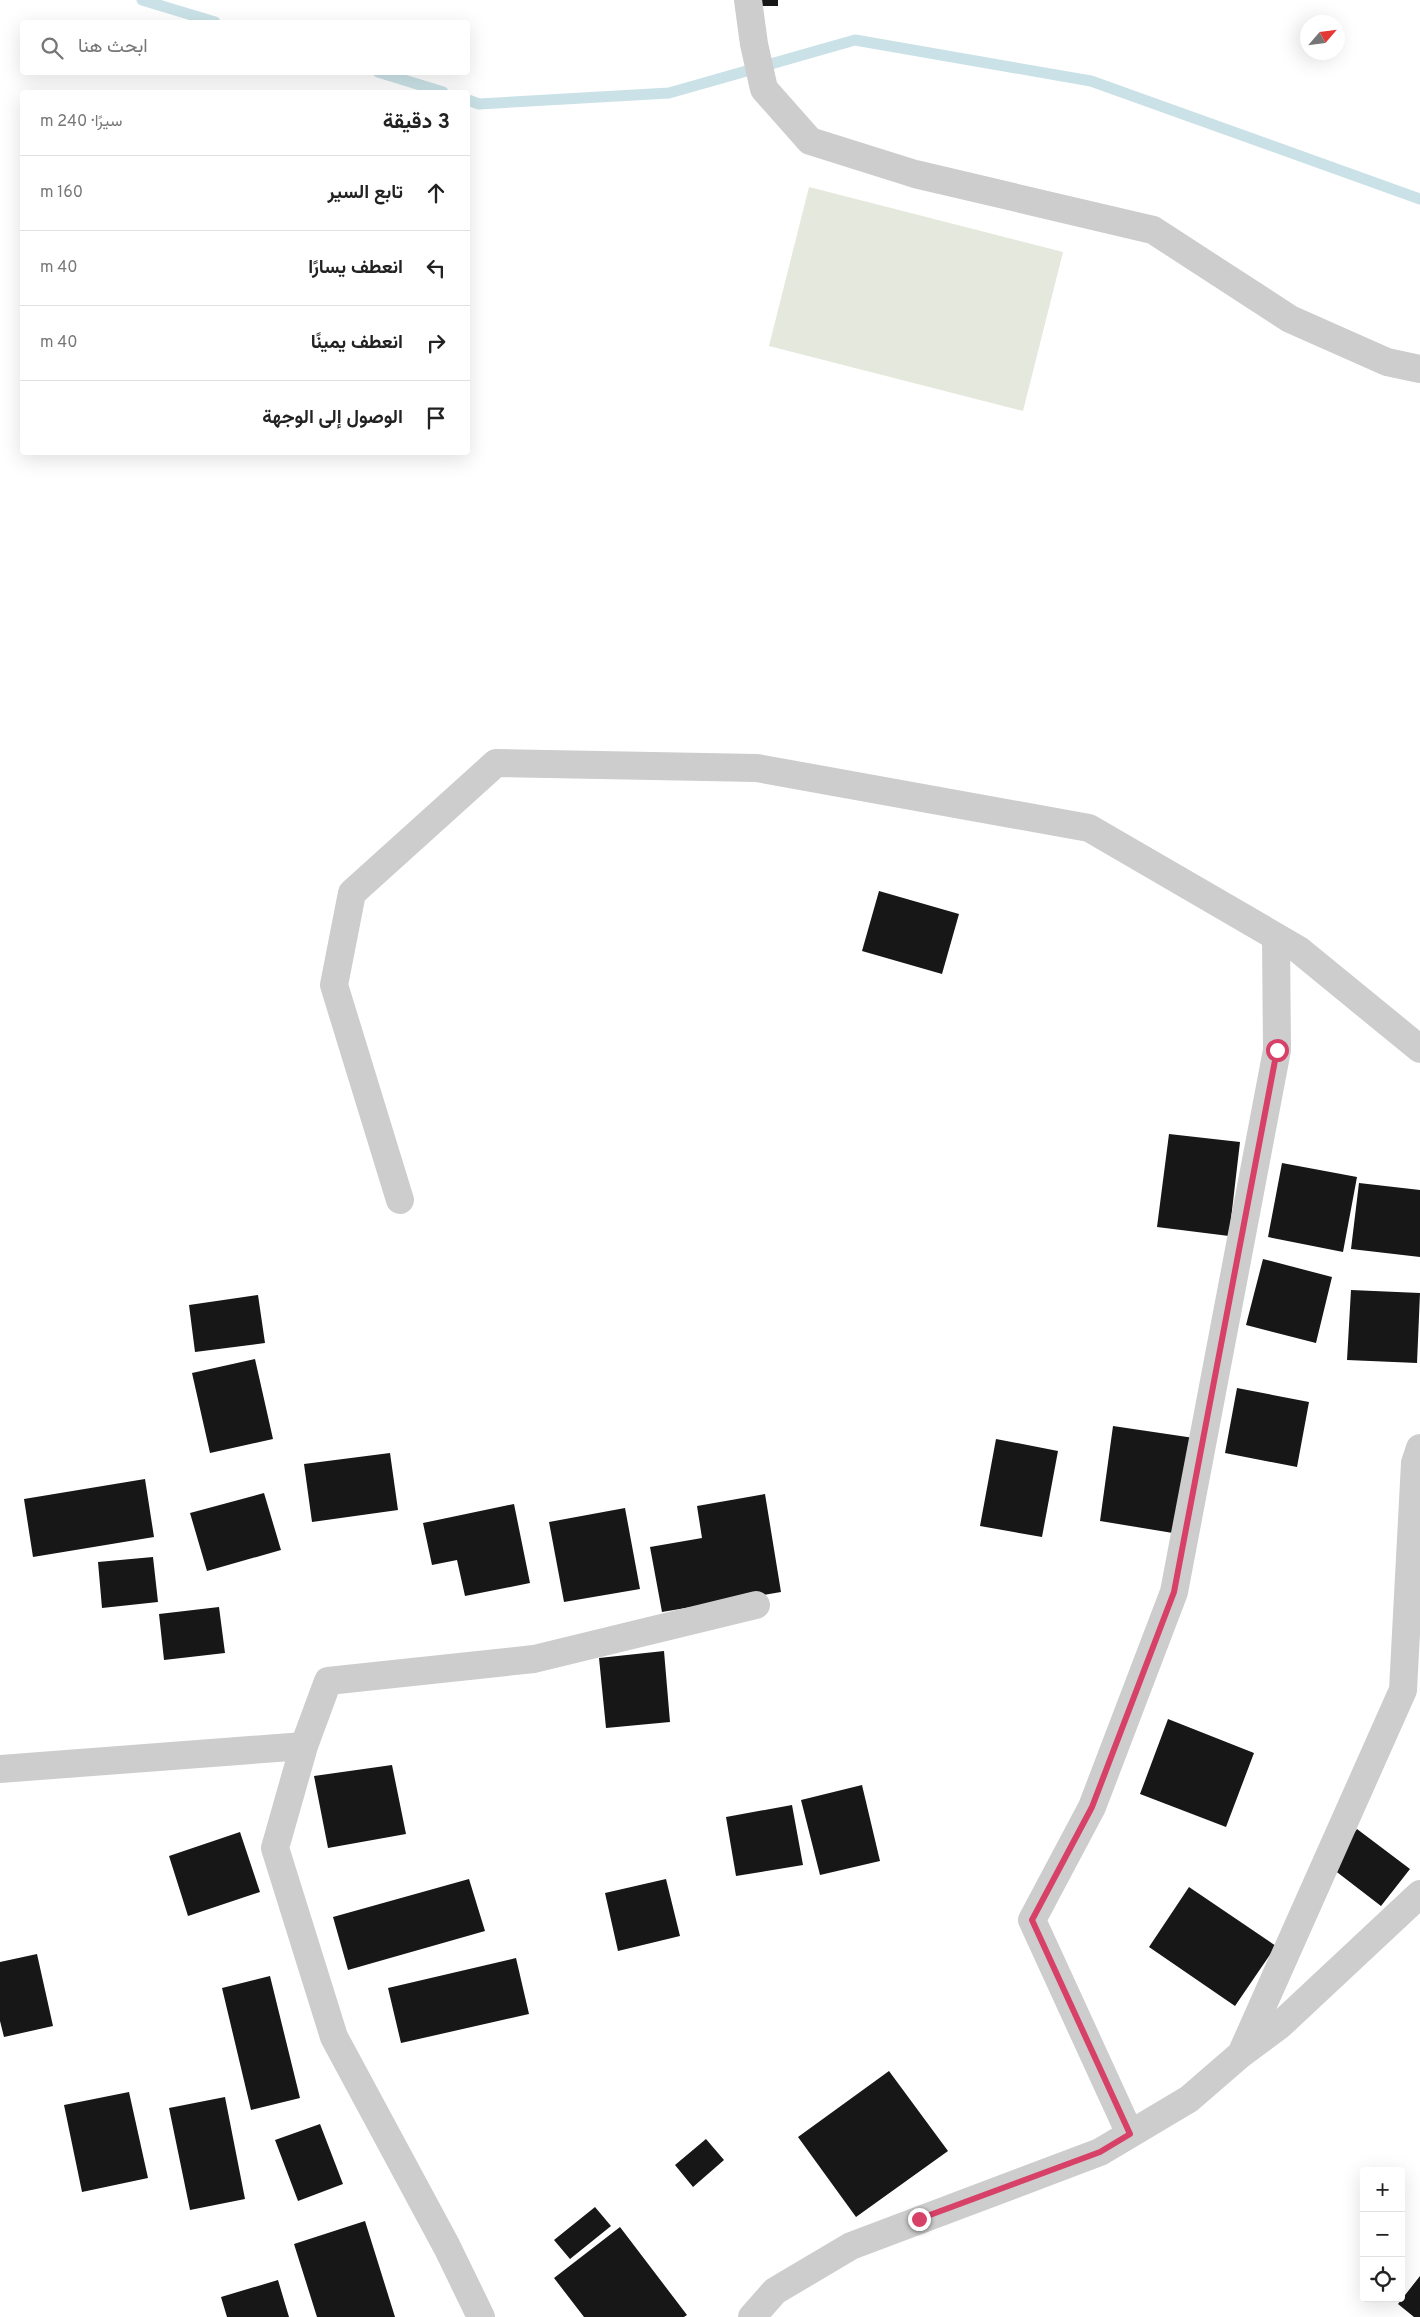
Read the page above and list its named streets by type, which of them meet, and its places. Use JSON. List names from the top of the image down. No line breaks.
{"north":"top right","page":{"search":"ابحث هنا","heading":["3 دقيقة","سيرًا · 240 m"],"list":[["تابع السير","160 m"],["انعطف يسارًا","40 m"],["انعطف يمينًا","40 m"],"الوصول إلى الوجهة"],"map_buttons":["+","−"]}}
